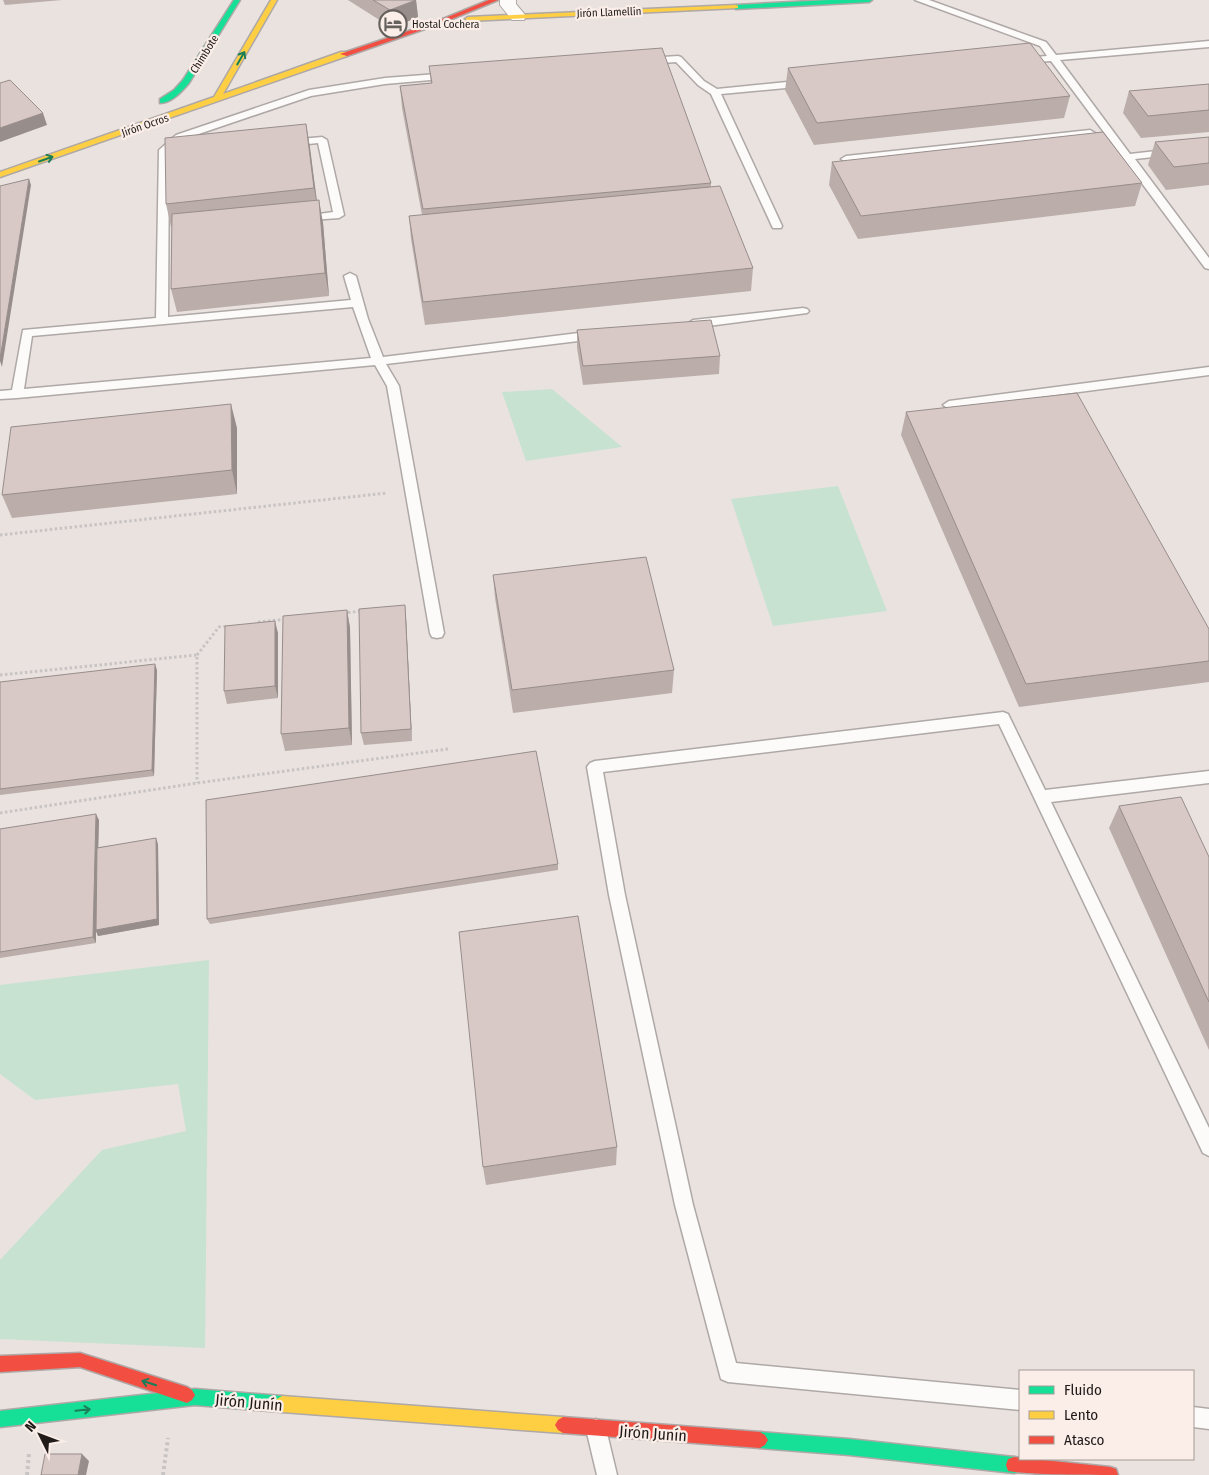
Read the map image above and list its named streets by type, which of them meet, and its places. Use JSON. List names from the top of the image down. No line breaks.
{"streets":{"street":["Jirón Llamellín","Chimbote","Jirón Ocros","Jirón Junín"]},"crossings":[["Jirón Llamellín","Jirón Ocros"],["Chimbote","Jirón Ocros"]],"places":{"hotel":["Hostal Cochera"]},"legend":["Fluido","Lento","Atasco"],"north":"top left"}
